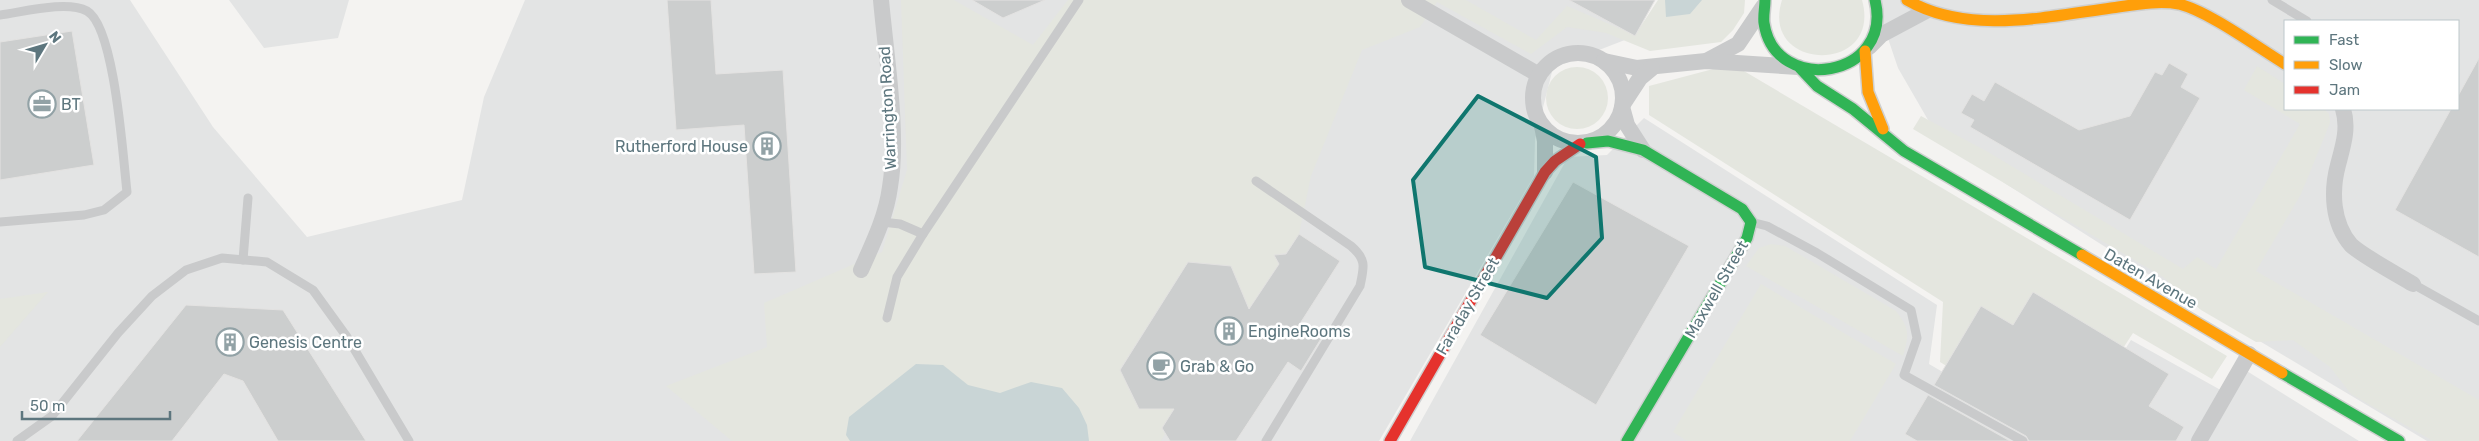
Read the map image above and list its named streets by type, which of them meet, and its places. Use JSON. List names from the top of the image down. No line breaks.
{"streets":{"street":["Warrington Road","Daten Avenue","Maxwell Street","Faraday Street"]},"crossings":[["Maxwell Street","Faraday Street"]],"places":{"office":["BT"],"building":["Rutherford House","EngineRooms","Genesis Centre"],"cafe":["Grab & Go"]},"legend":["Fast","Slow","Jam"],"scale_bar":"50 m","north":"top right"}
